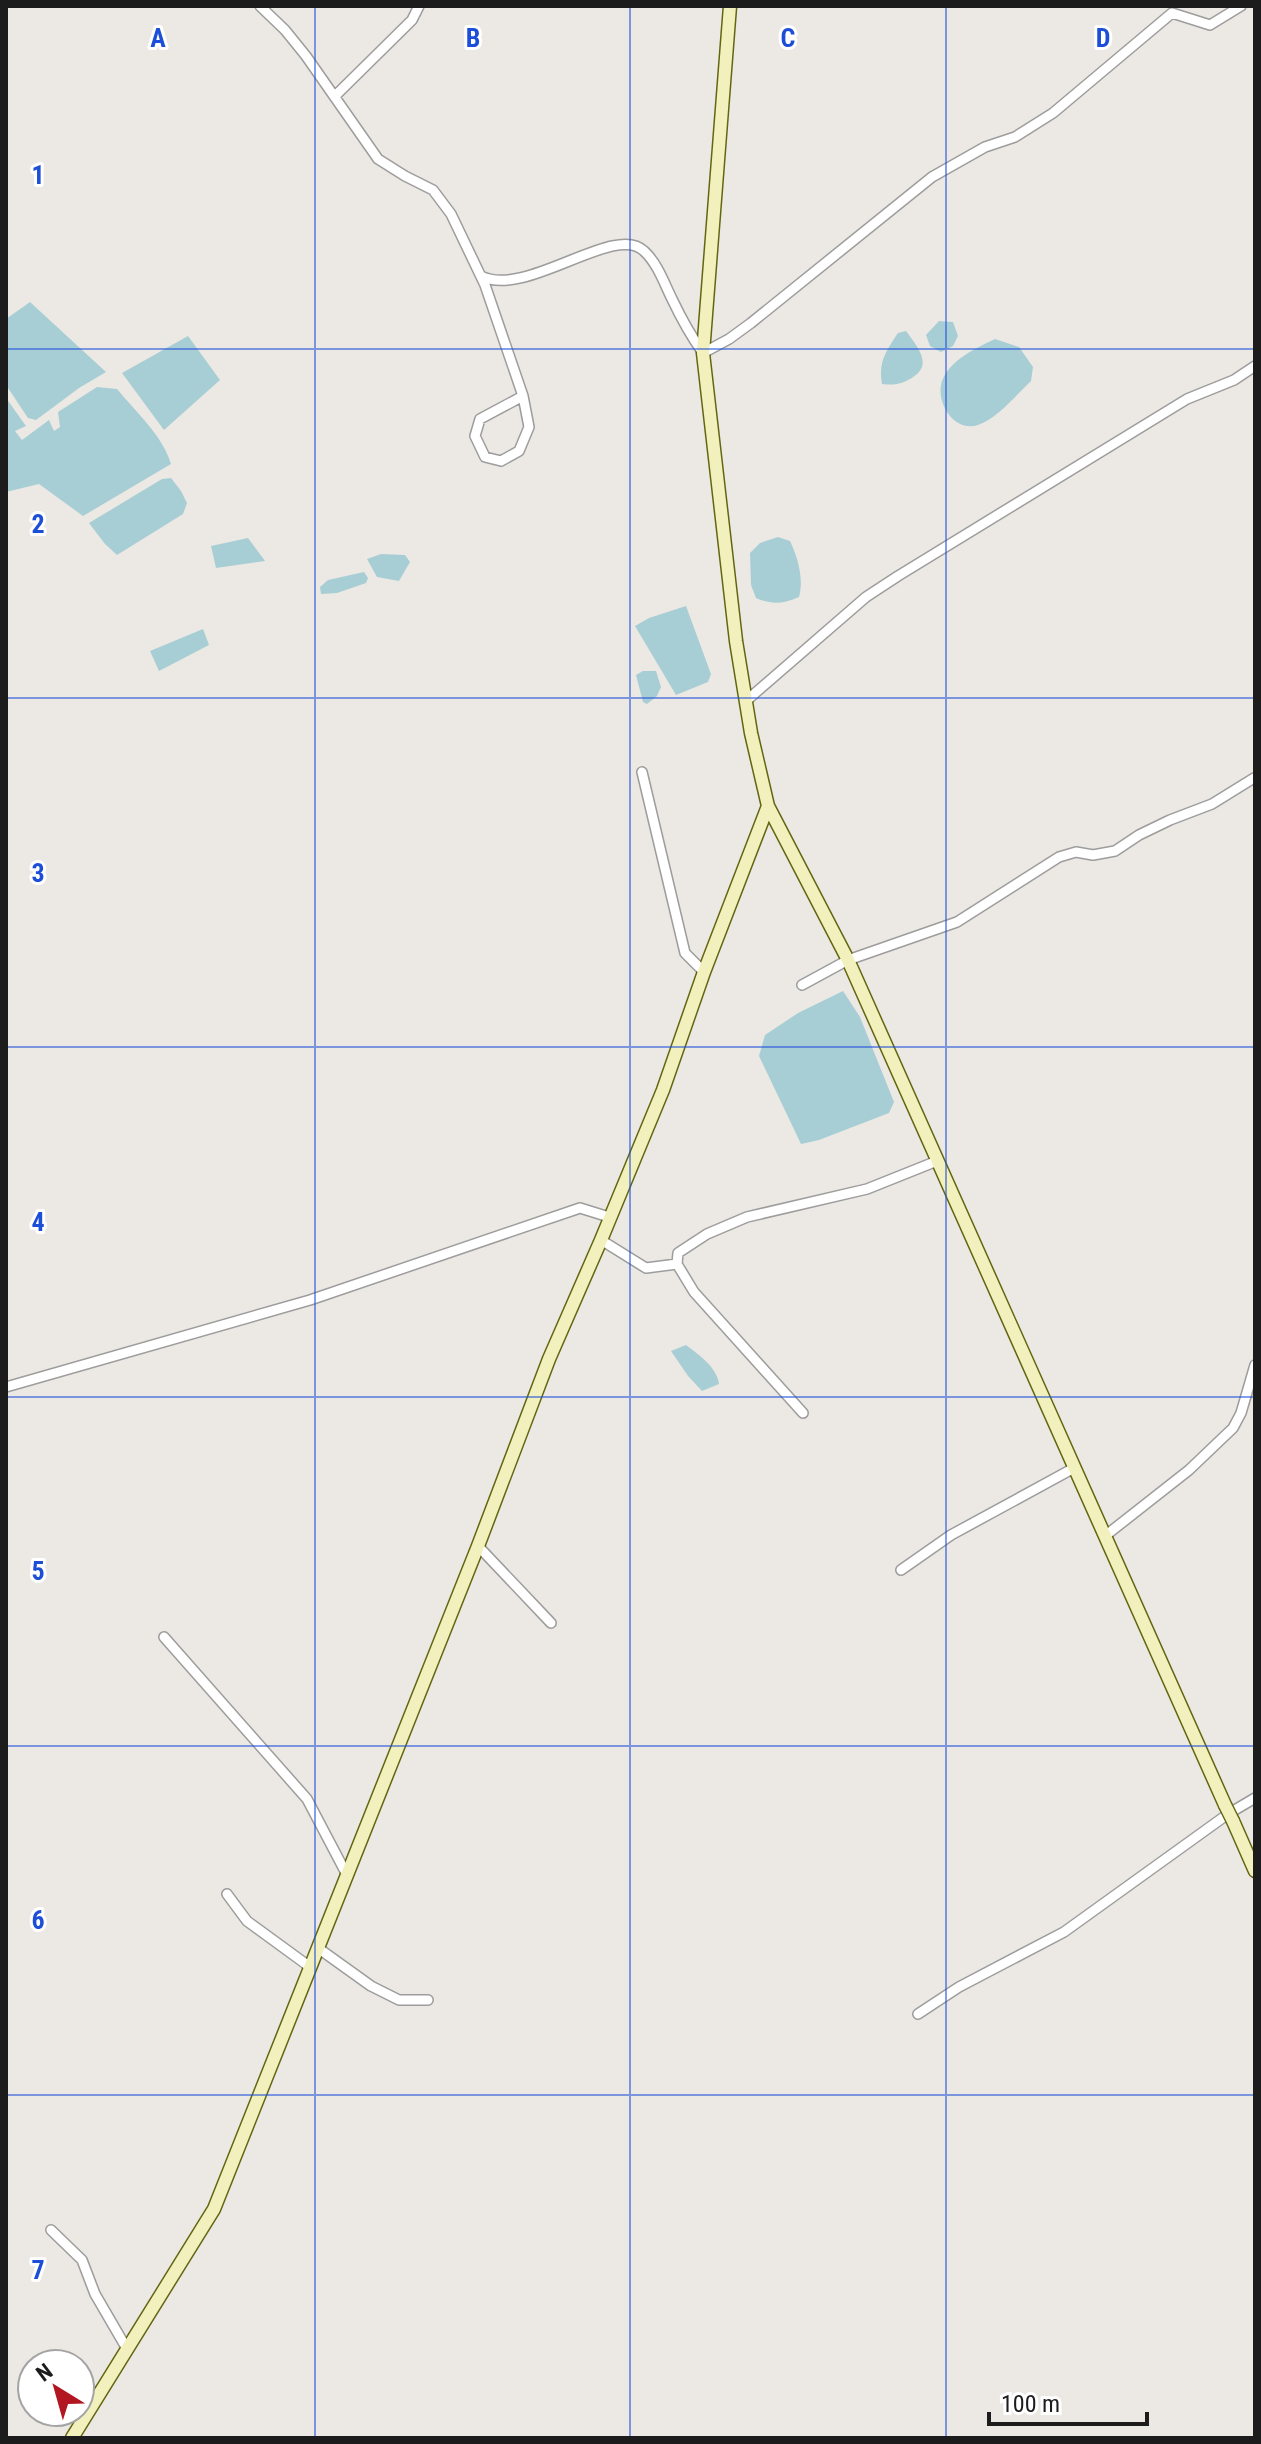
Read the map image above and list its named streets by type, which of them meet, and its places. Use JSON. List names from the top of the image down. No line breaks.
{"scale_bar":"100 m","north":"top left","grid":{"columns":["A","B","C","D"],"rows":["1","2","3","4","5","6","7"]}}
